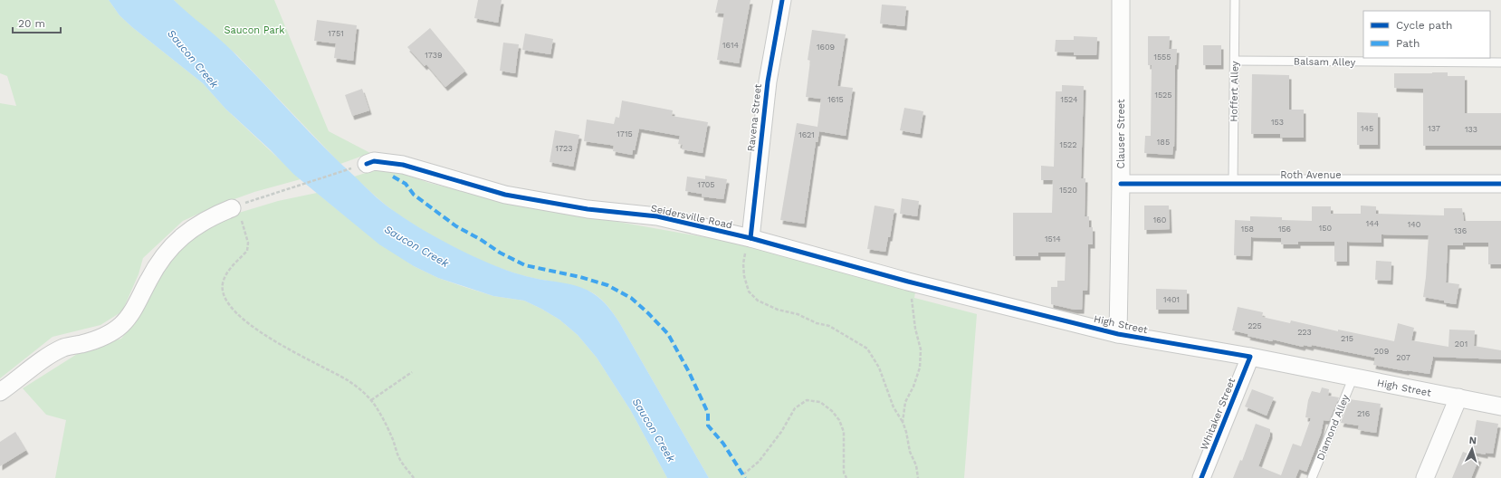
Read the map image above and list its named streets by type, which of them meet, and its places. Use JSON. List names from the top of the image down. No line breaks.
{"streets":{"street":["Ravena Street","Clauser Street","Roth Avenue","Seidersville Road","High Street","Whitaker Street"],"lane":["Balsam Alley","Hoffert Alley","Diamond Alley"]},"crossings":[["Balsam Alley","Hoffert Alley"],["Hoffert Alley","Roth Avenue"],["Ravena Street","Seidersville Road"],["Clauser Street","Roth Avenue"],["Clauser Street","High Street"],["Seidersville Road","High Street"],["High Street","Whitaker Street"],["High Street","Diamond Alley"]],"water":["Saucon Creek"],"parks":["Saucon Park"],"house_numbers":["1751","1614","1609","1739","1555","1525","1615","1524","153","145","137","133","1715","1621","185","1522","1723","1705","1520","160","144","140","150","158","156","136","1514","1401","225","223","215","201","209","207","216"],"legend":["Cycle path","Path"],"scale_bar":"20 m","north":"top"}
